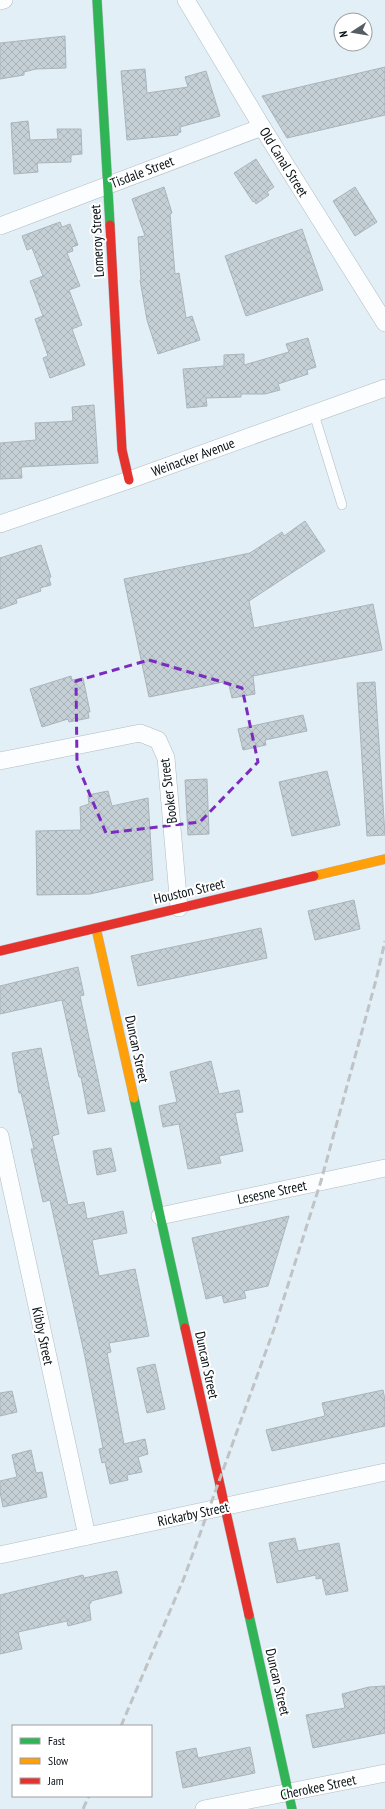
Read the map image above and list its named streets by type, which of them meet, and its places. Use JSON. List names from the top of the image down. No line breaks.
{"streets":{"street":["Old Canal Street","Tisdale Street","Lomeroy Street","Weinacker Avenue","Booker Street","Houston Street","Duncan Street","Lesesne Street","Kibby Street","Rickarby Street","Cherokee Street"]},"crossings":[["Old Canal Street","Tisdale Street"],["Tisdale Street","Lomeroy Street"],["Lomeroy Street","Weinacker Avenue"],["Booker Street","Houston Street"],["Houston Street","Duncan Street"],["Duncan Street","Lesesne Street"],["Duncan Street","Rickarby Street"],["Duncan Street","Cherokee Street"],["Kibby Street","Rickarby Street"]],"legend":["Fast","Slow","Jam"],"north":"left"}
